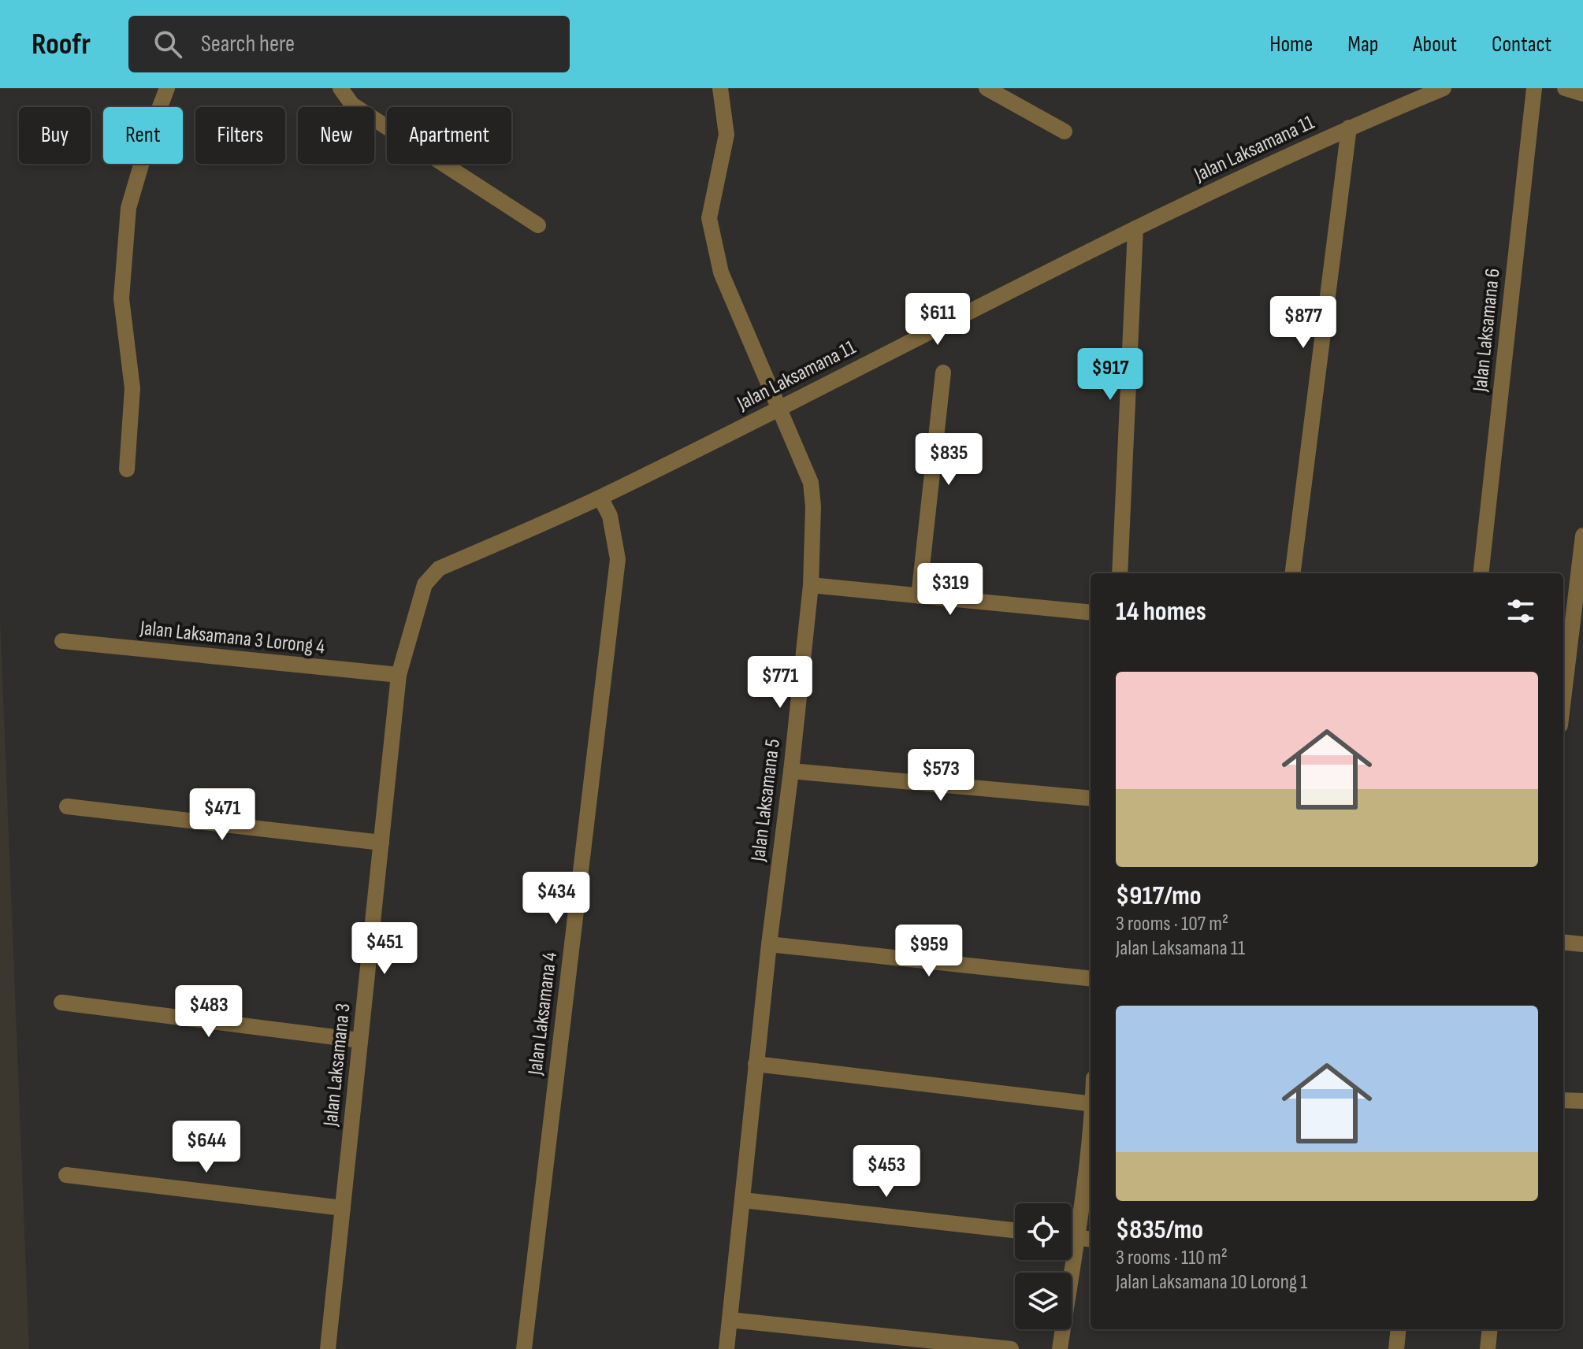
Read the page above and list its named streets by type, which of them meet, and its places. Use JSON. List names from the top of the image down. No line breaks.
{"streets":{"street":["Jalan Laksamana 11","Jalan Laksamana 6","Jalan Laksamana 3 Lorong 4","Jalan Laksamana 5","Jalan Laksamana 4","Jalan Laksamana 3"]},"crossings":[["Jalan Laksamana 11","Jalan Laksamana 5"],["Jalan Laksamana 11","Jalan Laksamana 4"],["Jalan Laksamana 11","Jalan Laksamana 3"],["Jalan Laksamana 3 Lorong 4","Jalan Laksamana 3"]],"page":{"header":"Roofr","search":"Search here","nav":["Home","Map","About","Contact"],"chip":["Buy","Rent","Filters","New","Apartment"],"price":["$611","$877","$917","$835","$319","$771","$573","$471","$434","$451","$959","$483","$644","$453"],"heading":"14 homes","list":[{"name":"$917/mo","note":"3 rooms · 107 m² · Jalan Laksamana 11"},{"name":"$835/mo","note":"3 rooms · 110 m² · Jalan Laksamana 10 Lorong 1"}]}}
